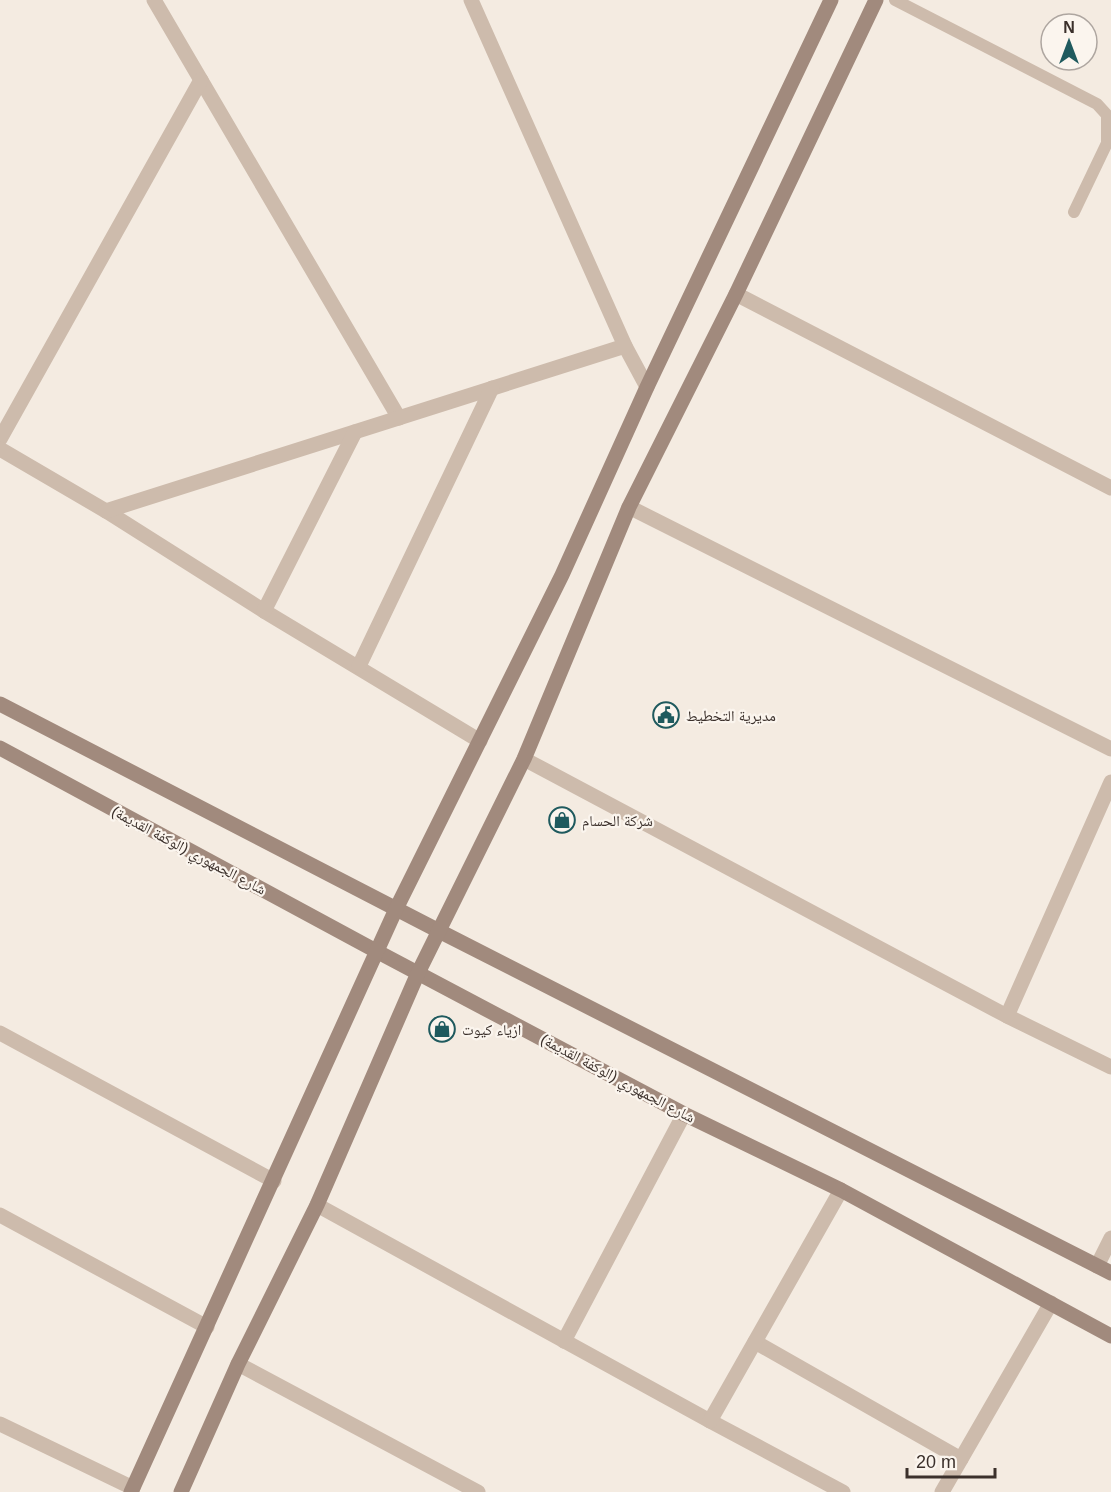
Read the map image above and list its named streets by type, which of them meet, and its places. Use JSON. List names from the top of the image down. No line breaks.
{"streets":{"main road":["شارع الجمهوري (الوكفة القديمة)"]},"places":{"public building":["مديرية التخطيط"],"shop":["شركة الحسام","ازياء كيوت"]},"scale_bar":"20 m","north":"top"}
